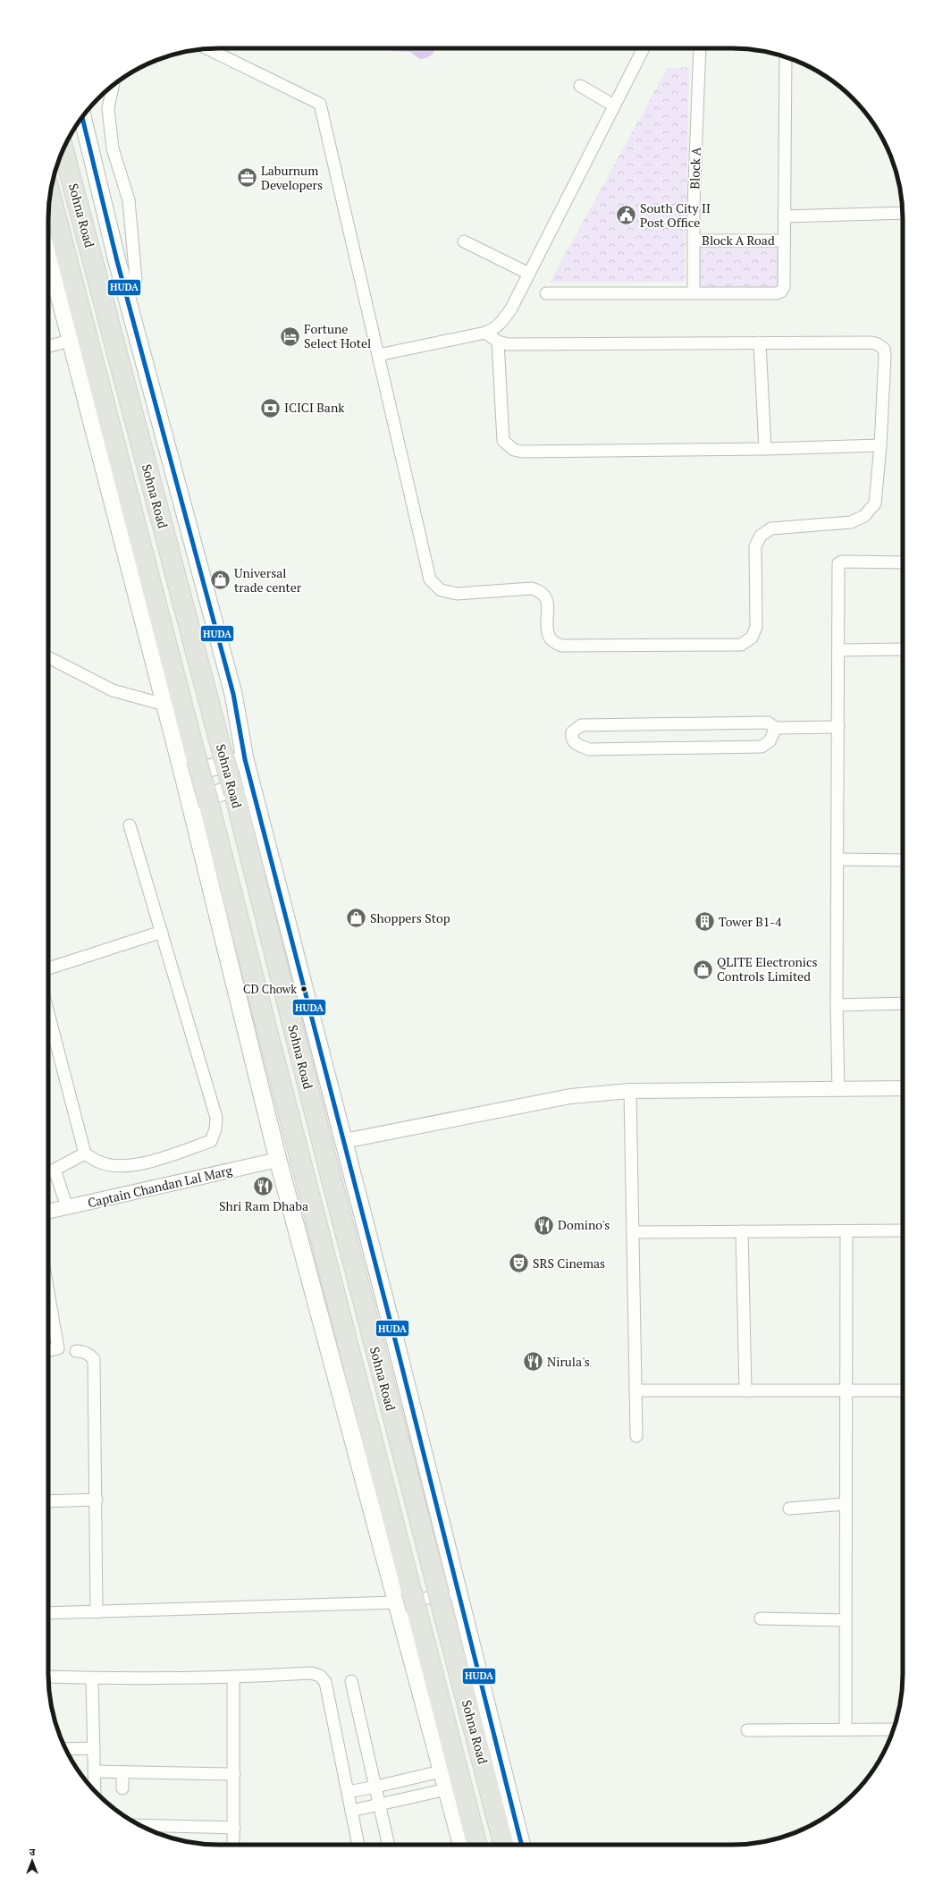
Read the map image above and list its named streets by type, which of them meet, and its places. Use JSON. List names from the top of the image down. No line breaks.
{"streets":{"highway":["Sohna Road"],"street":["Block A","Block A Road","Captain Chandan Lal Marg"]},"crossings":[["Block A","Block A Road"]],"places":{"office":["Laburnum Developers"],"public building":["South City II Post Office"],"hotel":["Fortune Select Hotel"],"bank":["ICICI Bank"],"shop":["Universal trade center","Shoppers Stop","QLITE Electronics Controls Limited"],"building":["Tower B1-4"],"other":["CD Chowk"],"restaurant":["Shri Ram Dhaba","Domino's","Nirula's"],"theatre":["SRS Cinemas"]},"lines":["transit line HUDA"],"north":"top"}
